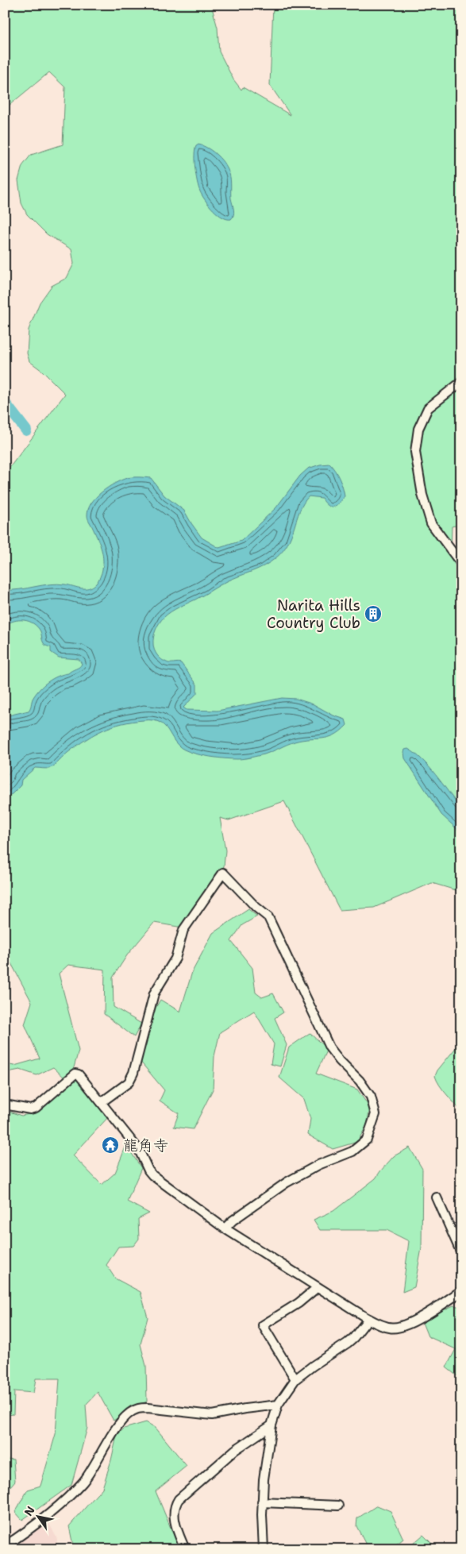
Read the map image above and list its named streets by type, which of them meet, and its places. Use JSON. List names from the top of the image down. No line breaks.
{"places":{"building":["Narita Hills Country Club"],"temple":["龍角寺"]},"north":"top left"}
